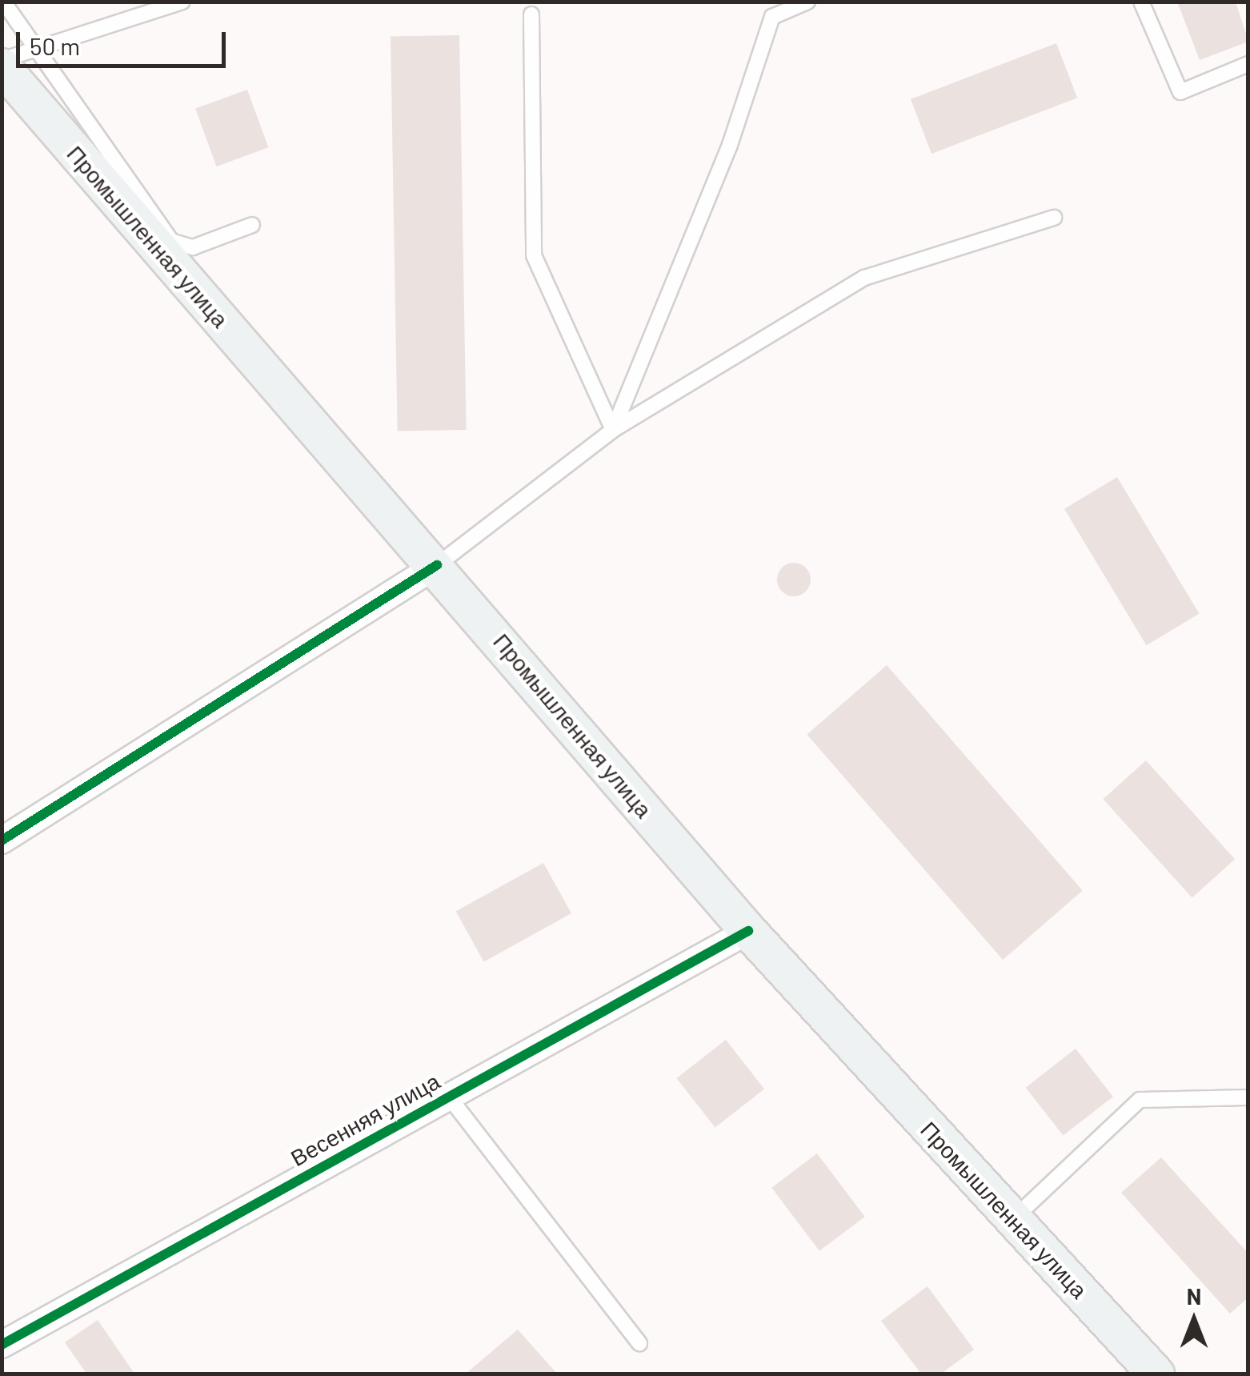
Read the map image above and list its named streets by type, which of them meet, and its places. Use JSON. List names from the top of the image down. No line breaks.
{"streets":{"main road":["Промышленная улица"],"street":["Весенняя улица"]},"crossings":[["Промышленная улица","Весенняя улица"]],"scale_bar":"50 m","north":"top"}
